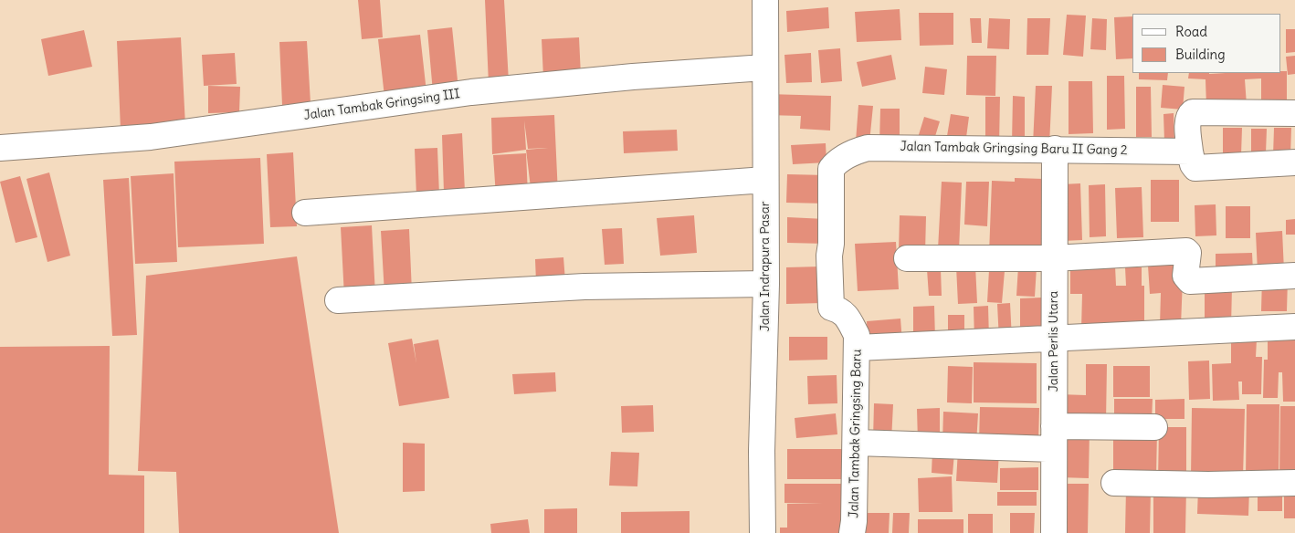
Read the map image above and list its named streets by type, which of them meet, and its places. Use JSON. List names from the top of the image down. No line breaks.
{"streets":{"street":["Jalan Tambak Gringsing III","Jalan Tambak Gringsing Baru II Gang 2","Jalan Indrapura Pasar","Jalan Perlis Utara","Jalan Tambak Gringsing Baru"]},"crossings":[["Jalan Tambak Gringsing III","Jalan Indrapura Pasar"],["Jalan Tambak Gringsing Baru II Gang 2","Jalan Perlis Utara"],["Jalan Tambak Gringsing Baru II Gang 2","Jalan Tambak Gringsing Baru"]],"legend":["Road","Building"]}
